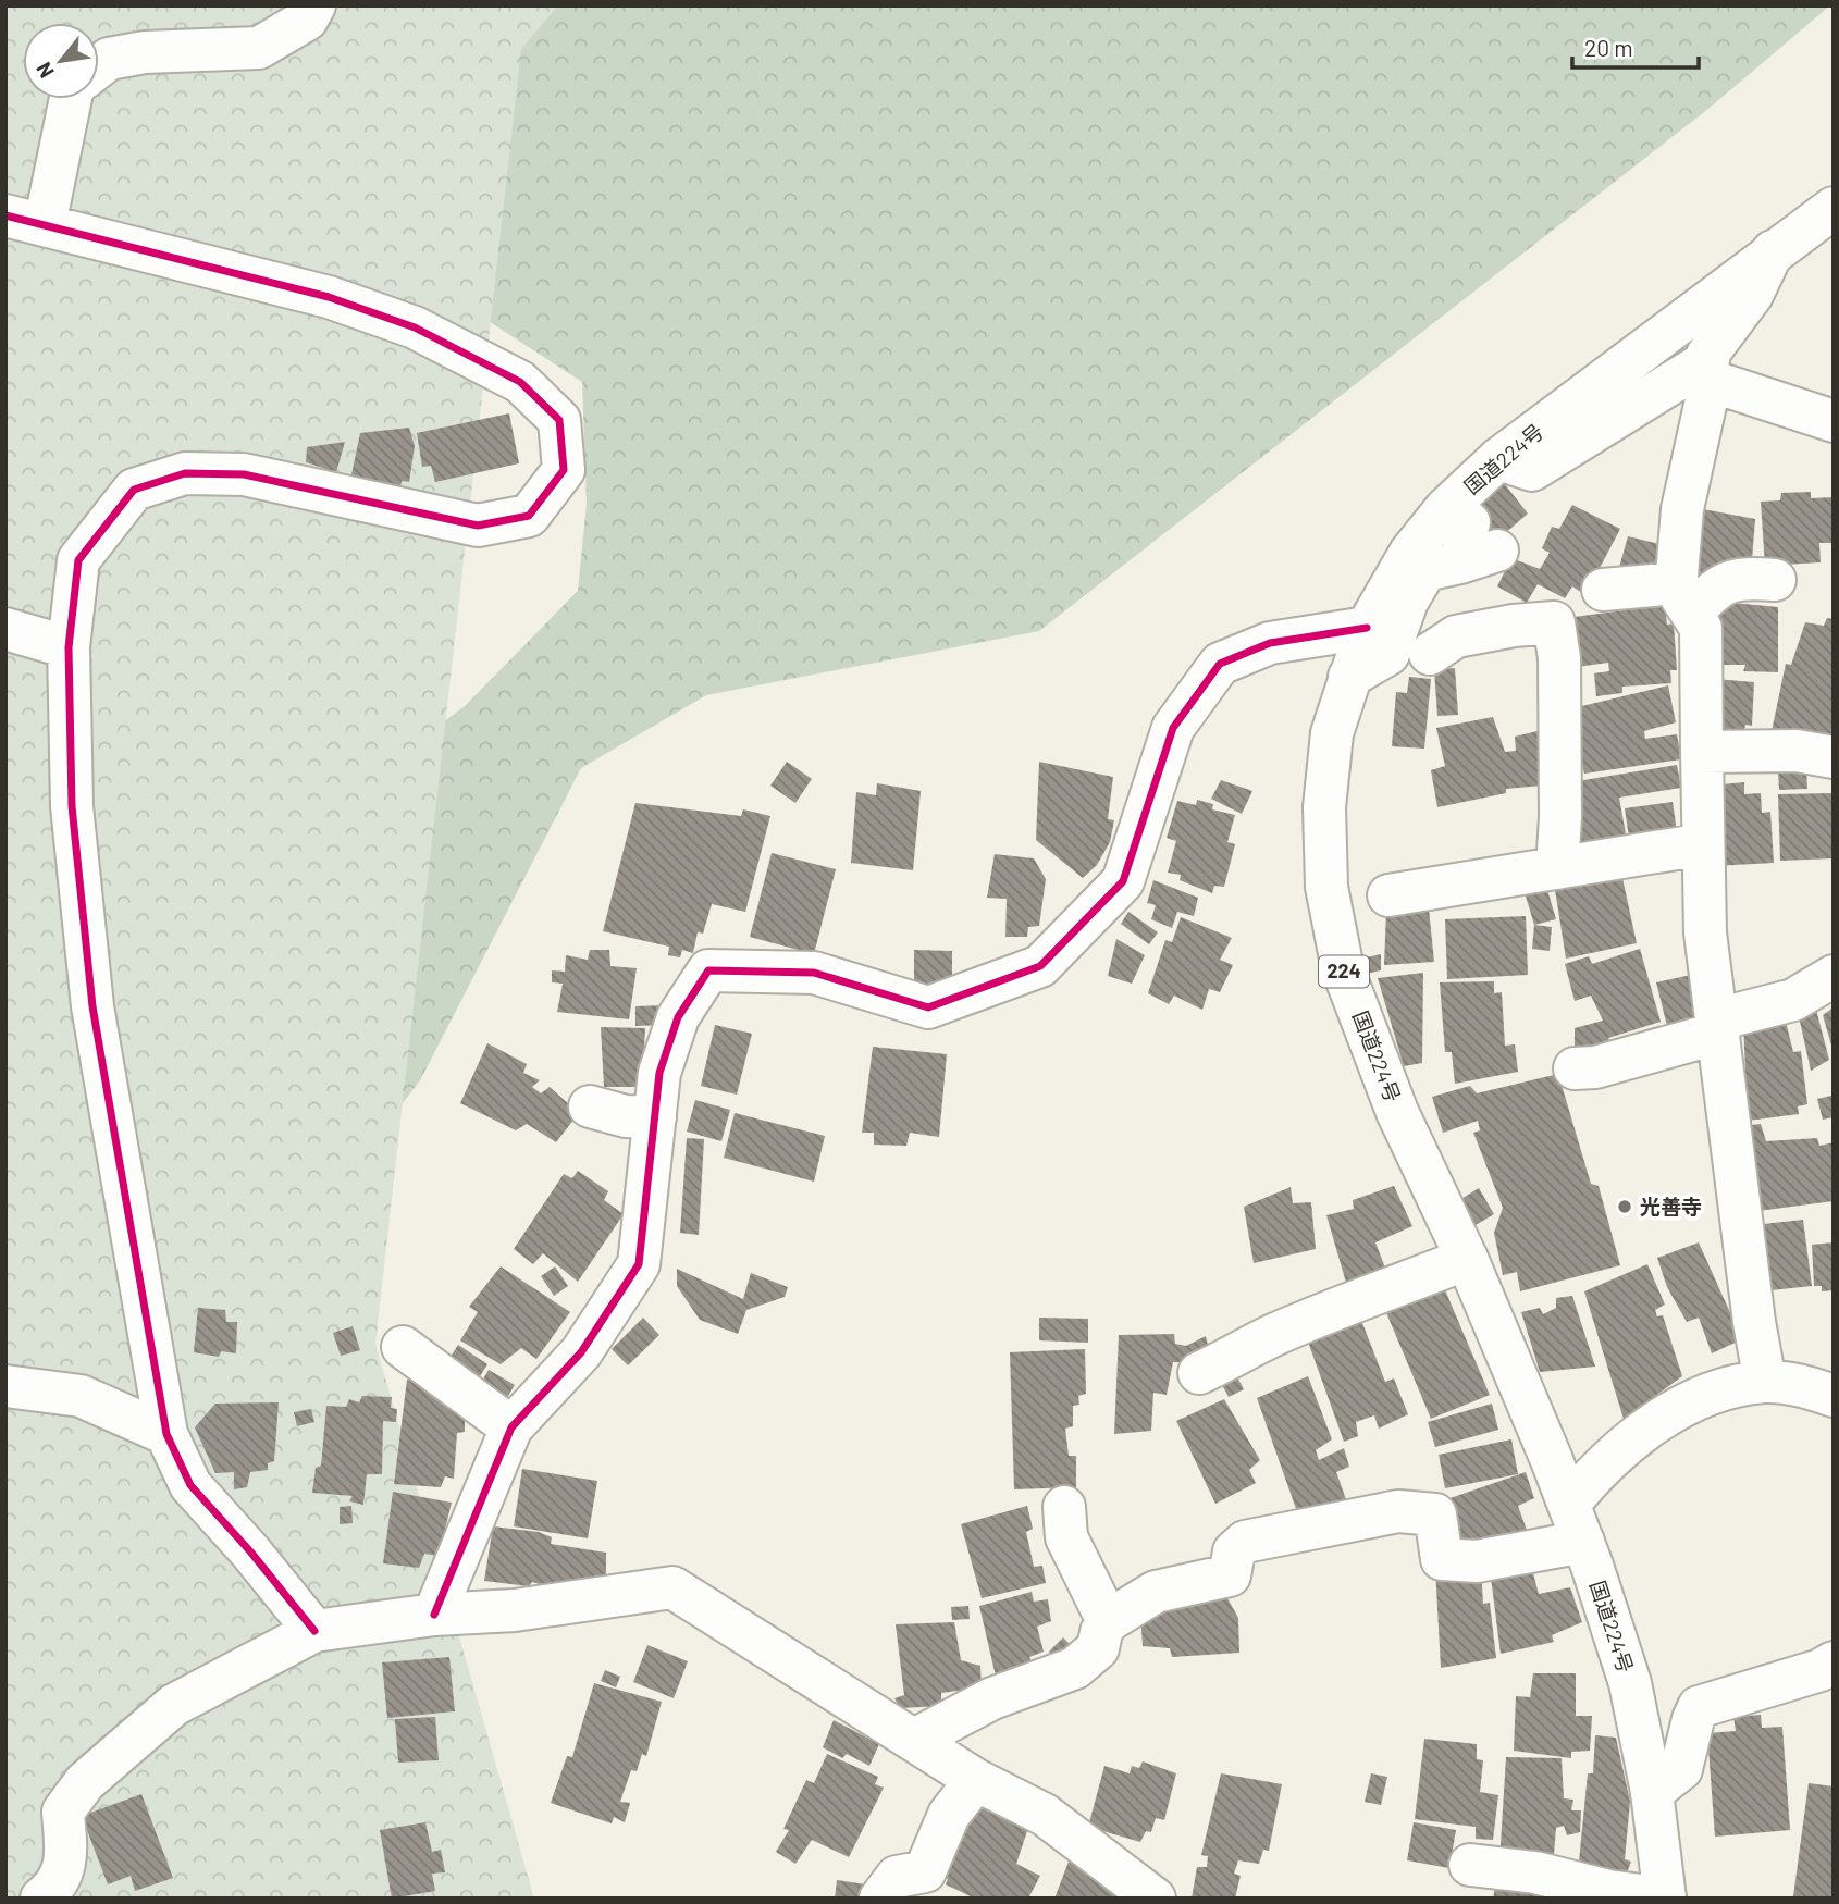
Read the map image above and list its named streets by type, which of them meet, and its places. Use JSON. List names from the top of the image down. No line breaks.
{"streets":{"main road":["国道224号","224"]},"places":["光善寺"],"scale_bar":"20 m","north":"bottom left"}
